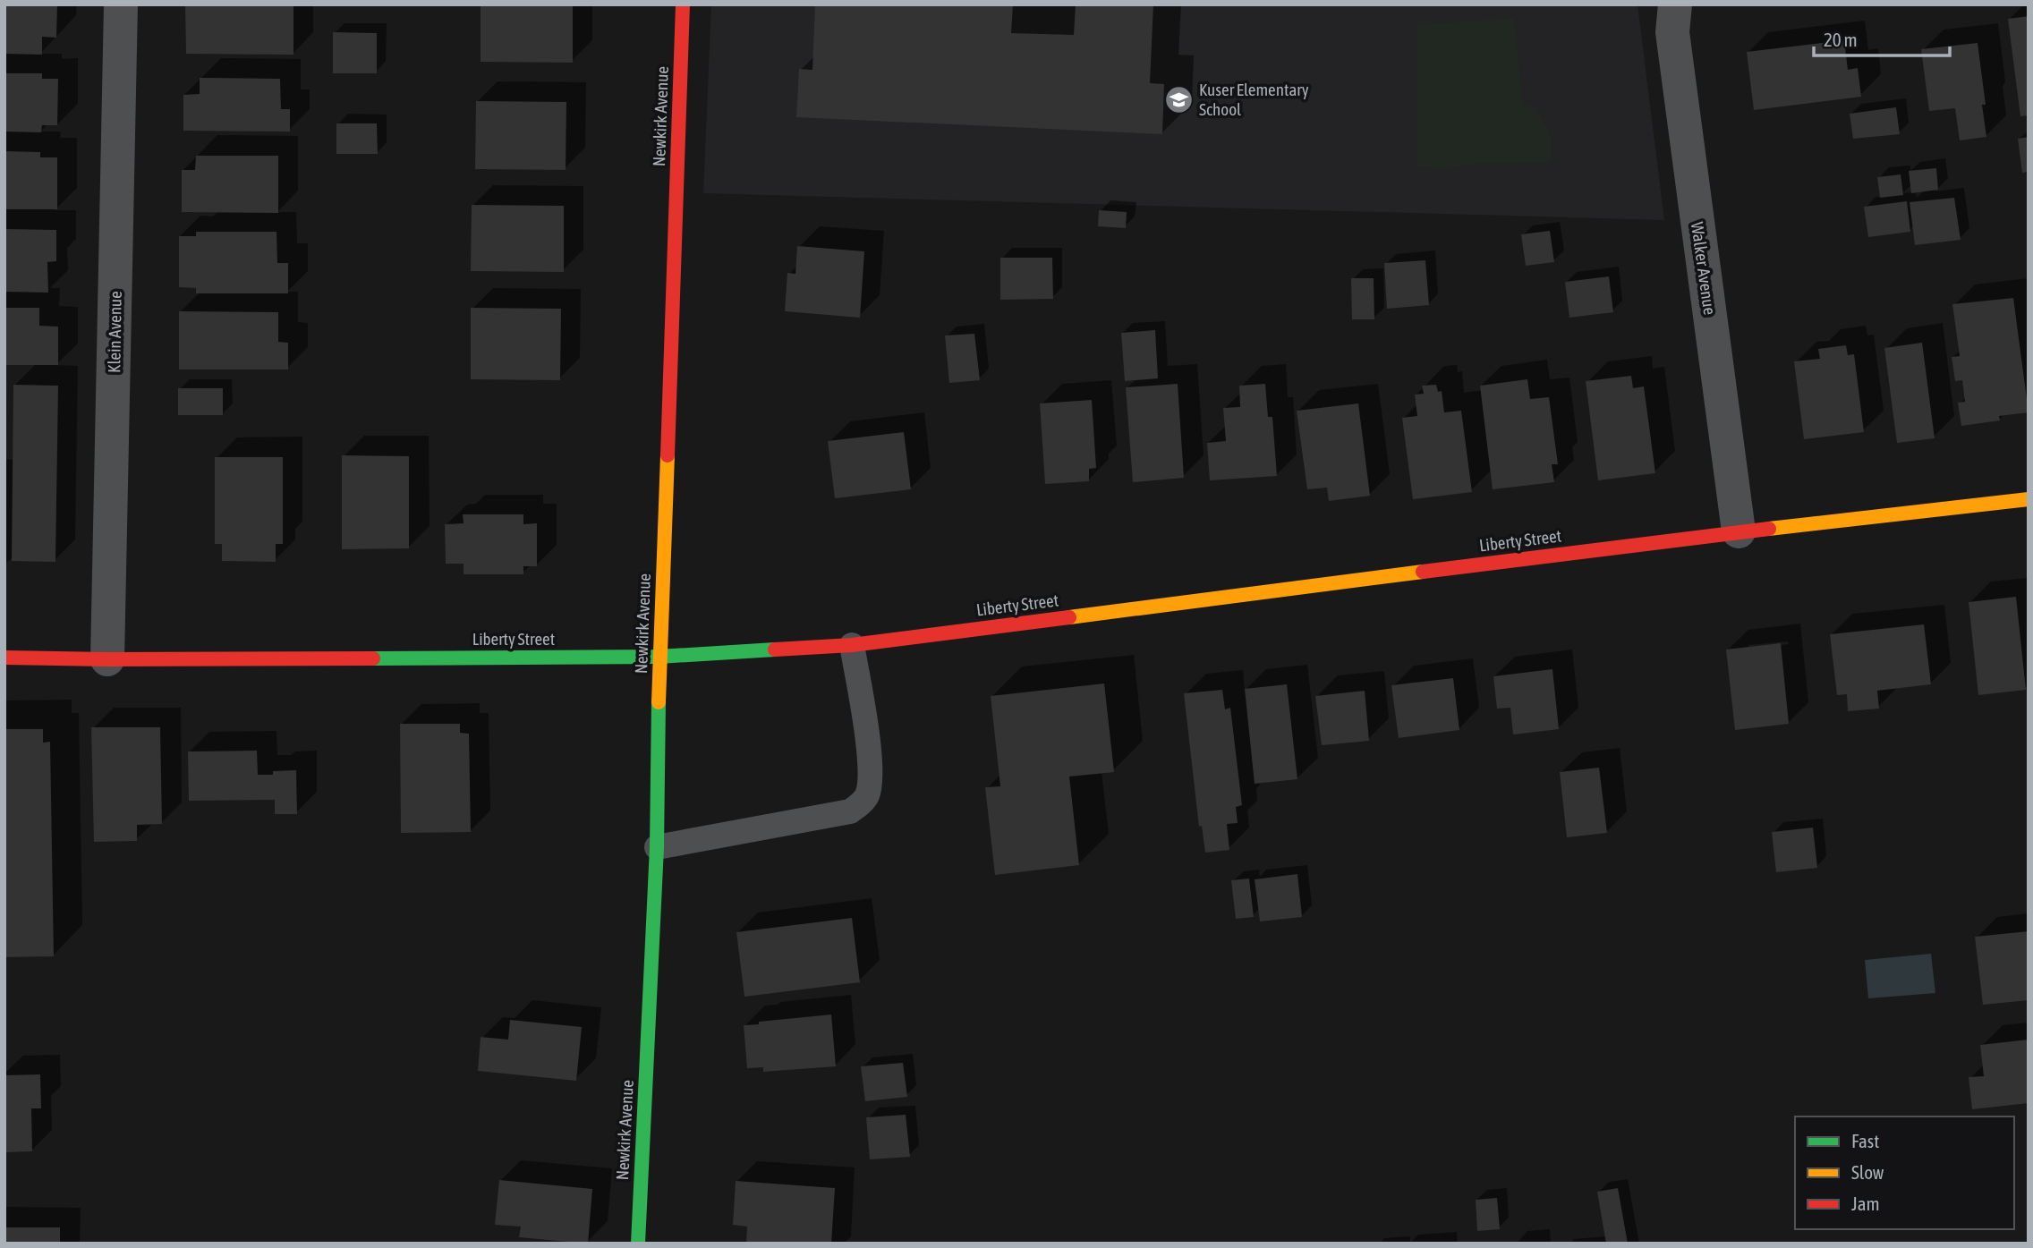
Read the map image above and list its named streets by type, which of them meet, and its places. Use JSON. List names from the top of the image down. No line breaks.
{"streets":{"street":["Newkirk Avenue","Walker Avenue","Klein Avenue","Liberty Street"]},"crossings":[["Newkirk Avenue","Liberty Street"],["Walker Avenue","Liberty Street"],["Klein Avenue","Liberty Street"]],"places":{"school or university":["Kuser Elementary School"]},"legend":["Fast","Slow","Jam"],"scale_bar":"20 m"}
